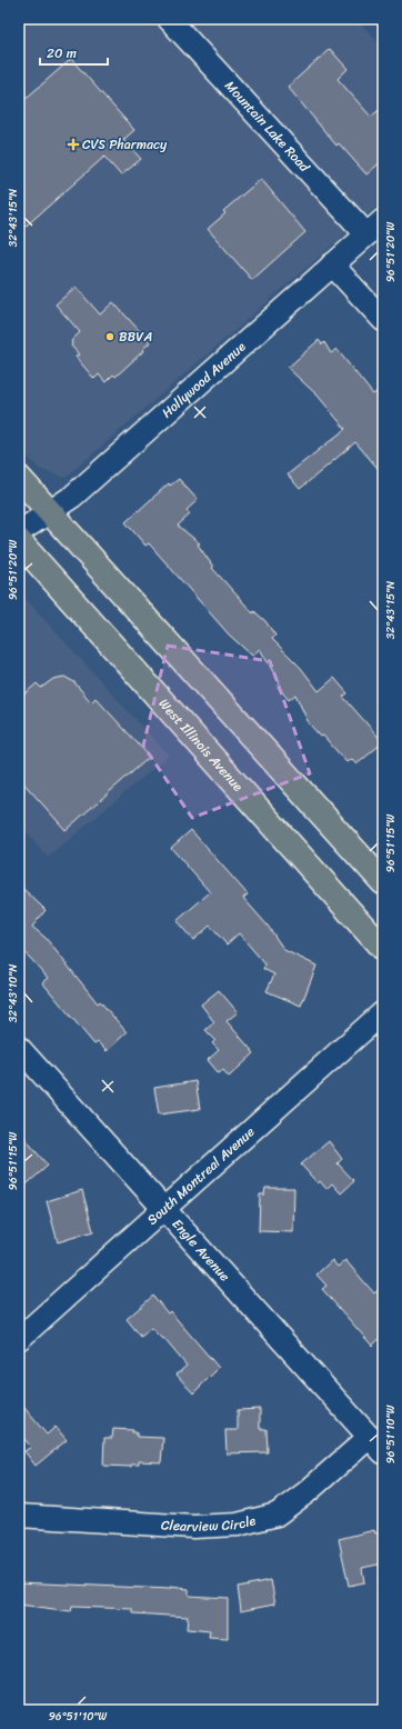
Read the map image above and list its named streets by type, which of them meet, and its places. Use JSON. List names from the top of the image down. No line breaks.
{"streets":{"main road":["West Illinois Avenue"],"street":["Mountain Lake Road","Hollywood Avenue","South Montreal Avenue","Engle Avenue","Clearview Circle"]},"crossings":[["Mountain Lake Road","Hollywood Avenue"],["South Montreal Avenue","Engle Avenue"],["Engle Avenue","Clearview Circle"]],"places":{"health":["CVS Pharmacy"],"other":["BBVA"]},"scale_bar":"20 m","coordinates":["32°43'15\"N","96°51'20\"W","96°51'15\"W","32°43'10\"N","96°51'10\"W"]}
